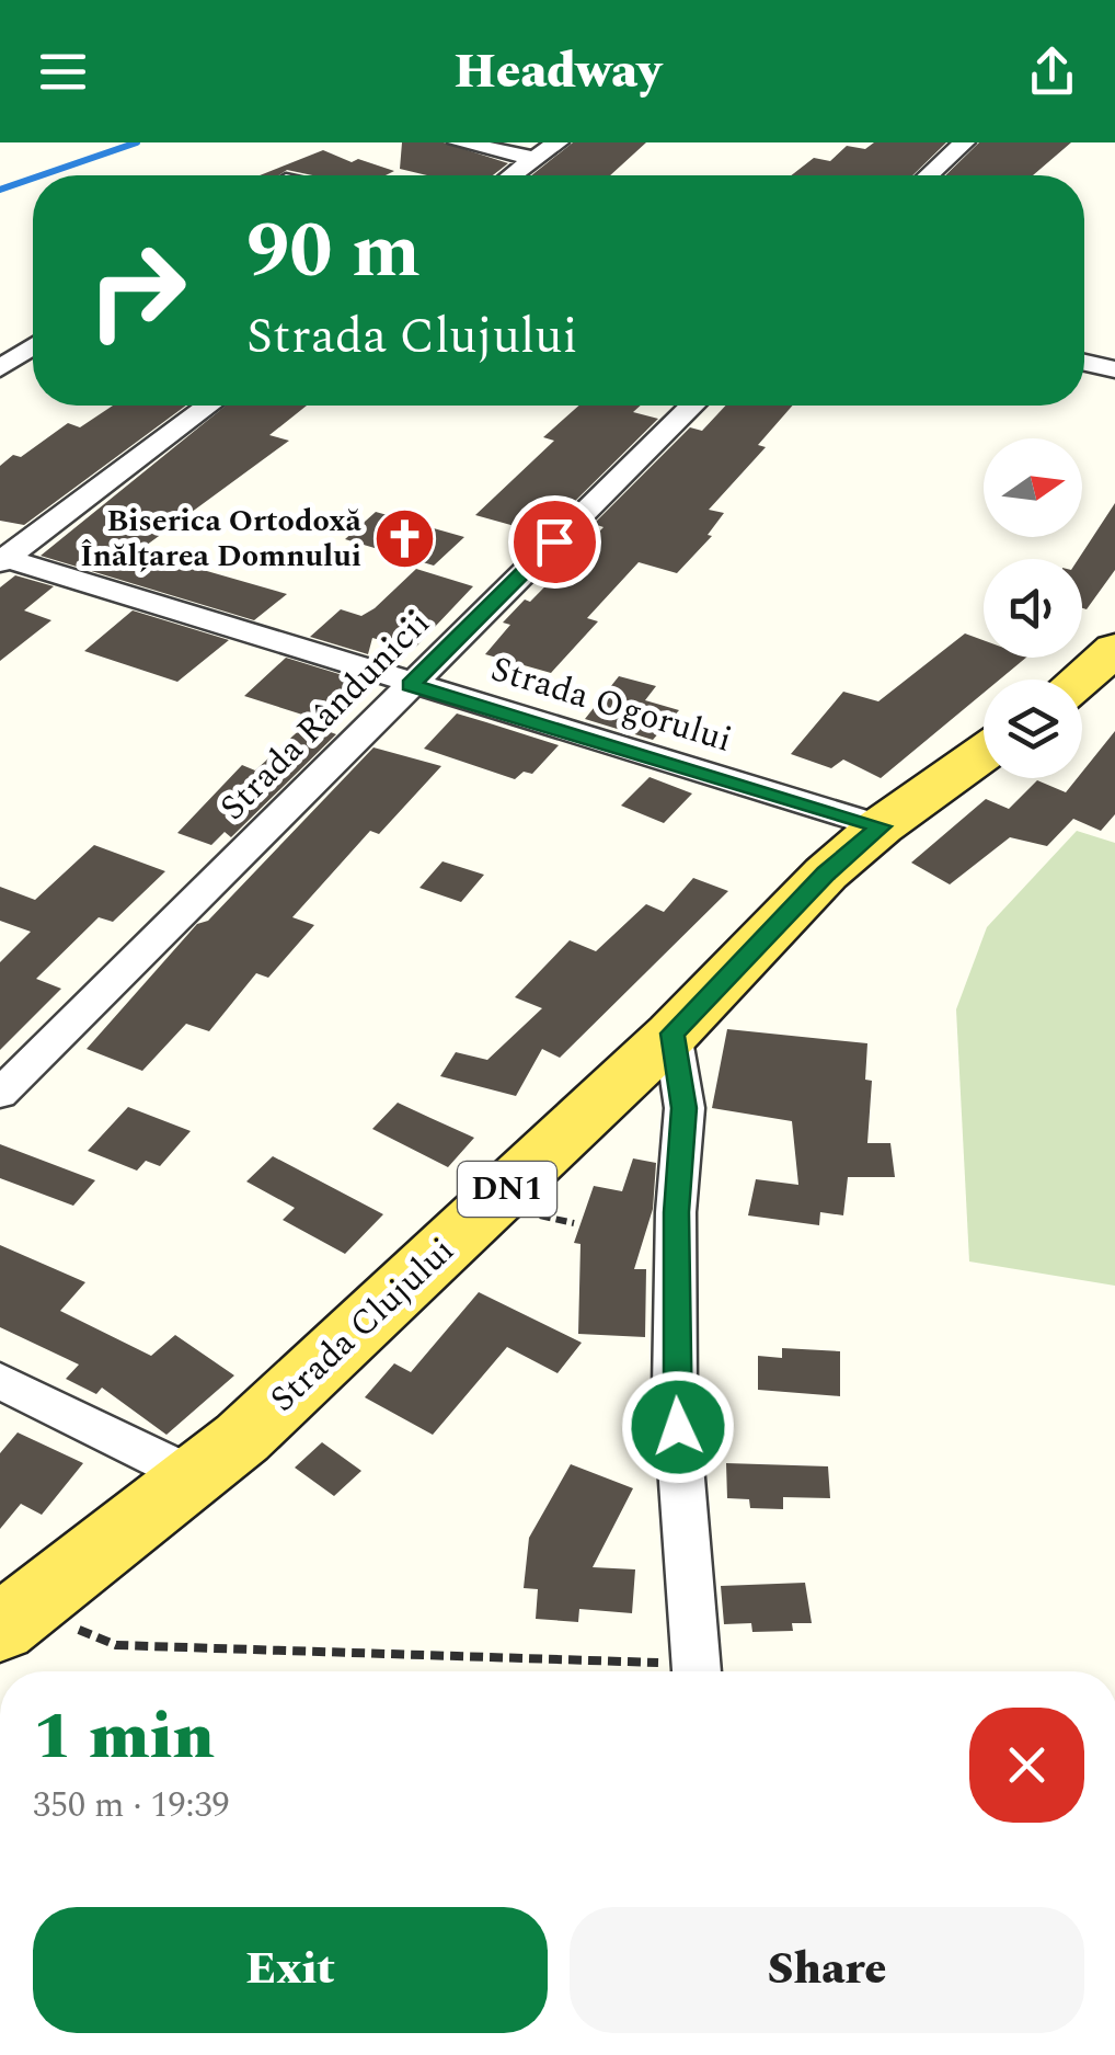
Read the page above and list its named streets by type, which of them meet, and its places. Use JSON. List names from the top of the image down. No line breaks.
{"streets":{"main road":["DN1","Strada Clujului"],"street":["Strada Ogorului","Strada Rândunicii"]},"crossings":[["Strada Ogorului","Strada Rândunicii"],["Strada Ogorului","Strada Clujului"]],"places":{"church":["Biserica Ortodoxă Înălțarea Domnului"]},"north":"right","page":{"header":"Headway","turn":["90 m","Strada Clujului"],"heading":["1 min","350 m · 19:39"],"buttons":["Exit","Share"]}}
